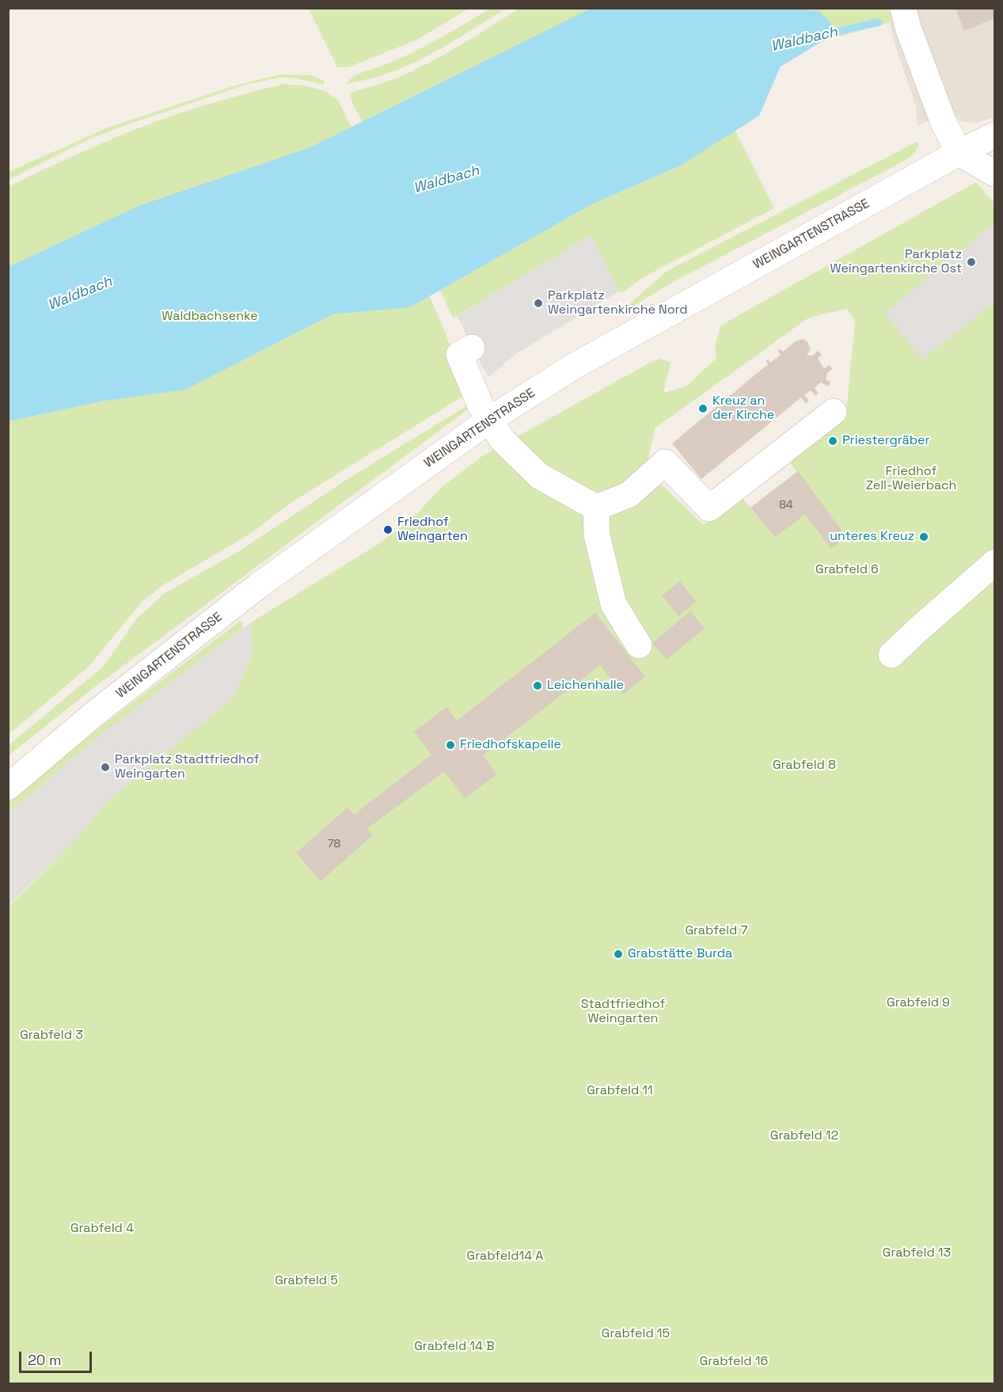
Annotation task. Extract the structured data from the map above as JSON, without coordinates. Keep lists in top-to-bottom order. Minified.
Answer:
{"streets":{"street":["WEINGARTENSTRASSE"]},"water":["Waldbach"],"parks":["Waldbachsenke","Friedhof Zell-Weierbach","Grabfeld 6","Grabfeld 8","Grabfeld 7","Grabfeld 9","Stadtfriedhof Weingarten","Grabfeld 3","Grabfeld 11","Grabfeld 12","Grabfeld 4","Grabfeld 13","Grabfeld14 A","Grabfeld 5","Grabfeld 15","Grabfeld 14 B","Grabfeld 16"],"places":["Parkplatz Weingartenkirche Ost","Parkplatz Weingartenkirche Nord","Kreuz an der Kirche","Priestergräber","Friedhof Weingarten","unteres Kreuz","Leichenhalle","Friedhofskapelle","Parkplatz Stadtfriedhof Weingarten","Grabstätte Burda"],"house_numbers":["84","78"],"scale_bar":"20 m"}
